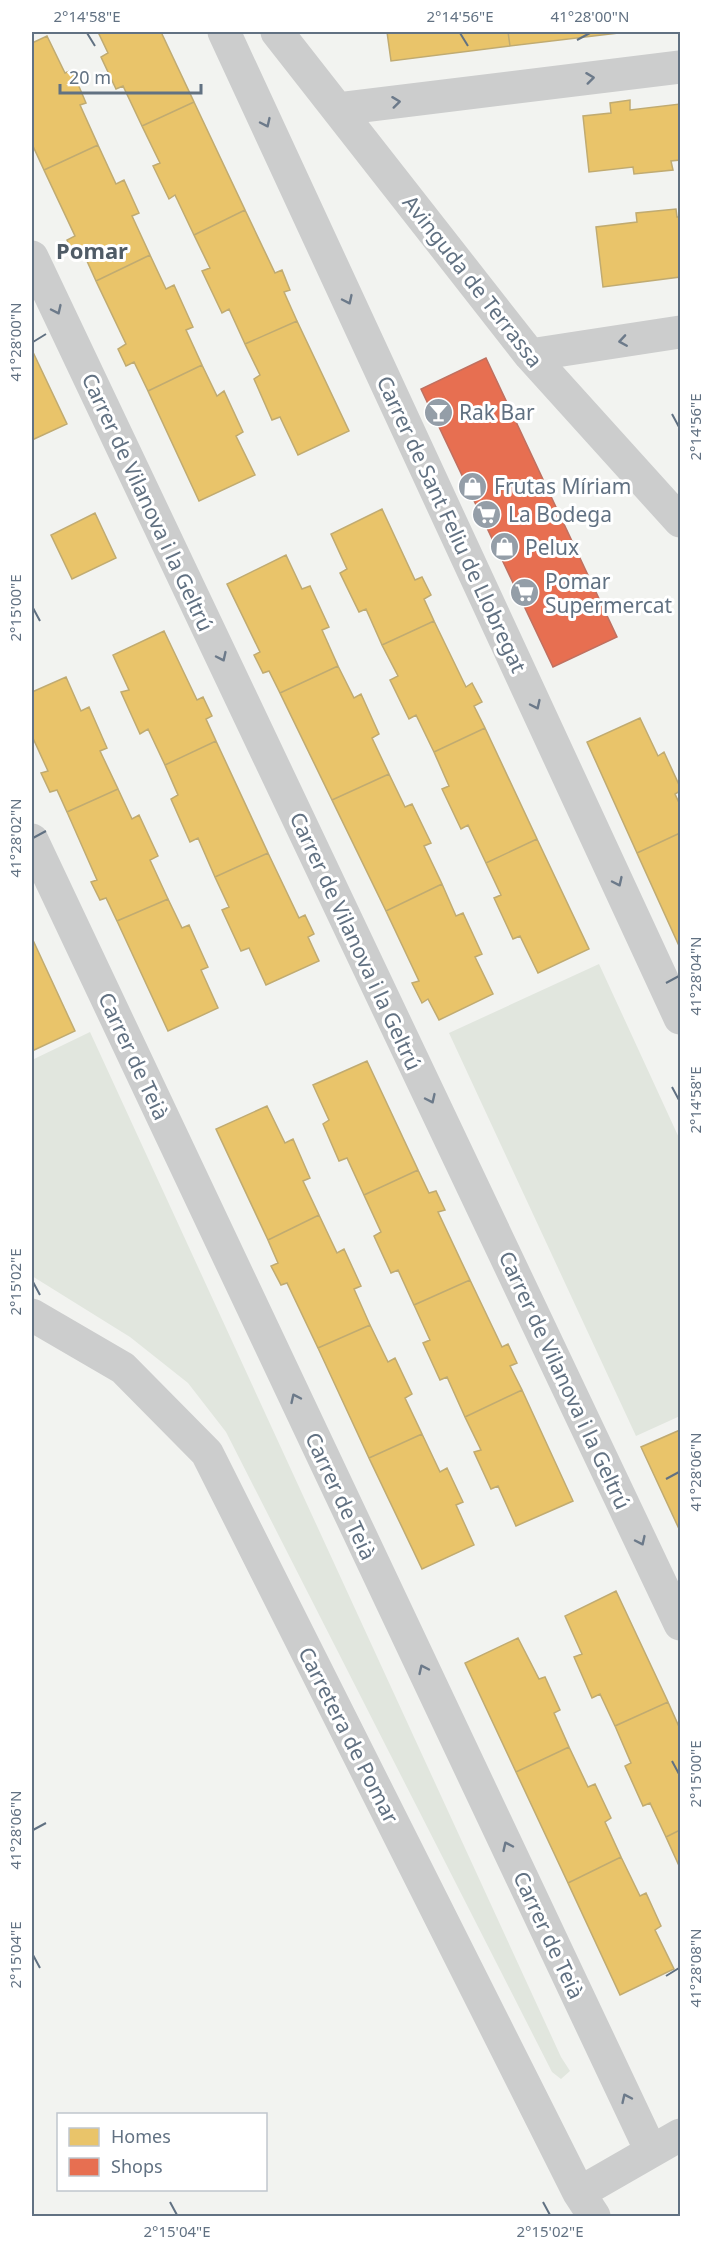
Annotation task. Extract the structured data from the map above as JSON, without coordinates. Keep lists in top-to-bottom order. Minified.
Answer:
{"streets":{"street":["Avinguda de Terrassa","Carrer de Vilanova i la Geltrú","Carrer de Sant Feliu de Llobregat","Carrer de Teià","Carretera de Pomar"]},"one_way":["Carrer de Vilanova i la Geltrú","Carrer de Sant Feliu de Llobregat","Carrer de Teià"],"districts":["Pomar"],"places":{"bar":["Rak Bar"],"shop":["Frutas Míriam","Pelux"],"supermarket":["La Bodega","Pomar Supermercat"]},"legend":["Homes","Shops"],"scale_bar":"20 m","coordinates":["2°14'58\"E","2°14'56\"E","41°28'00\"N","2°15'00\"E","41°28'02\"N","41°28'04\"N","2°15'02\"E","41°28'06\"N","2°15'04\"E","41°28'08\"N"]}
